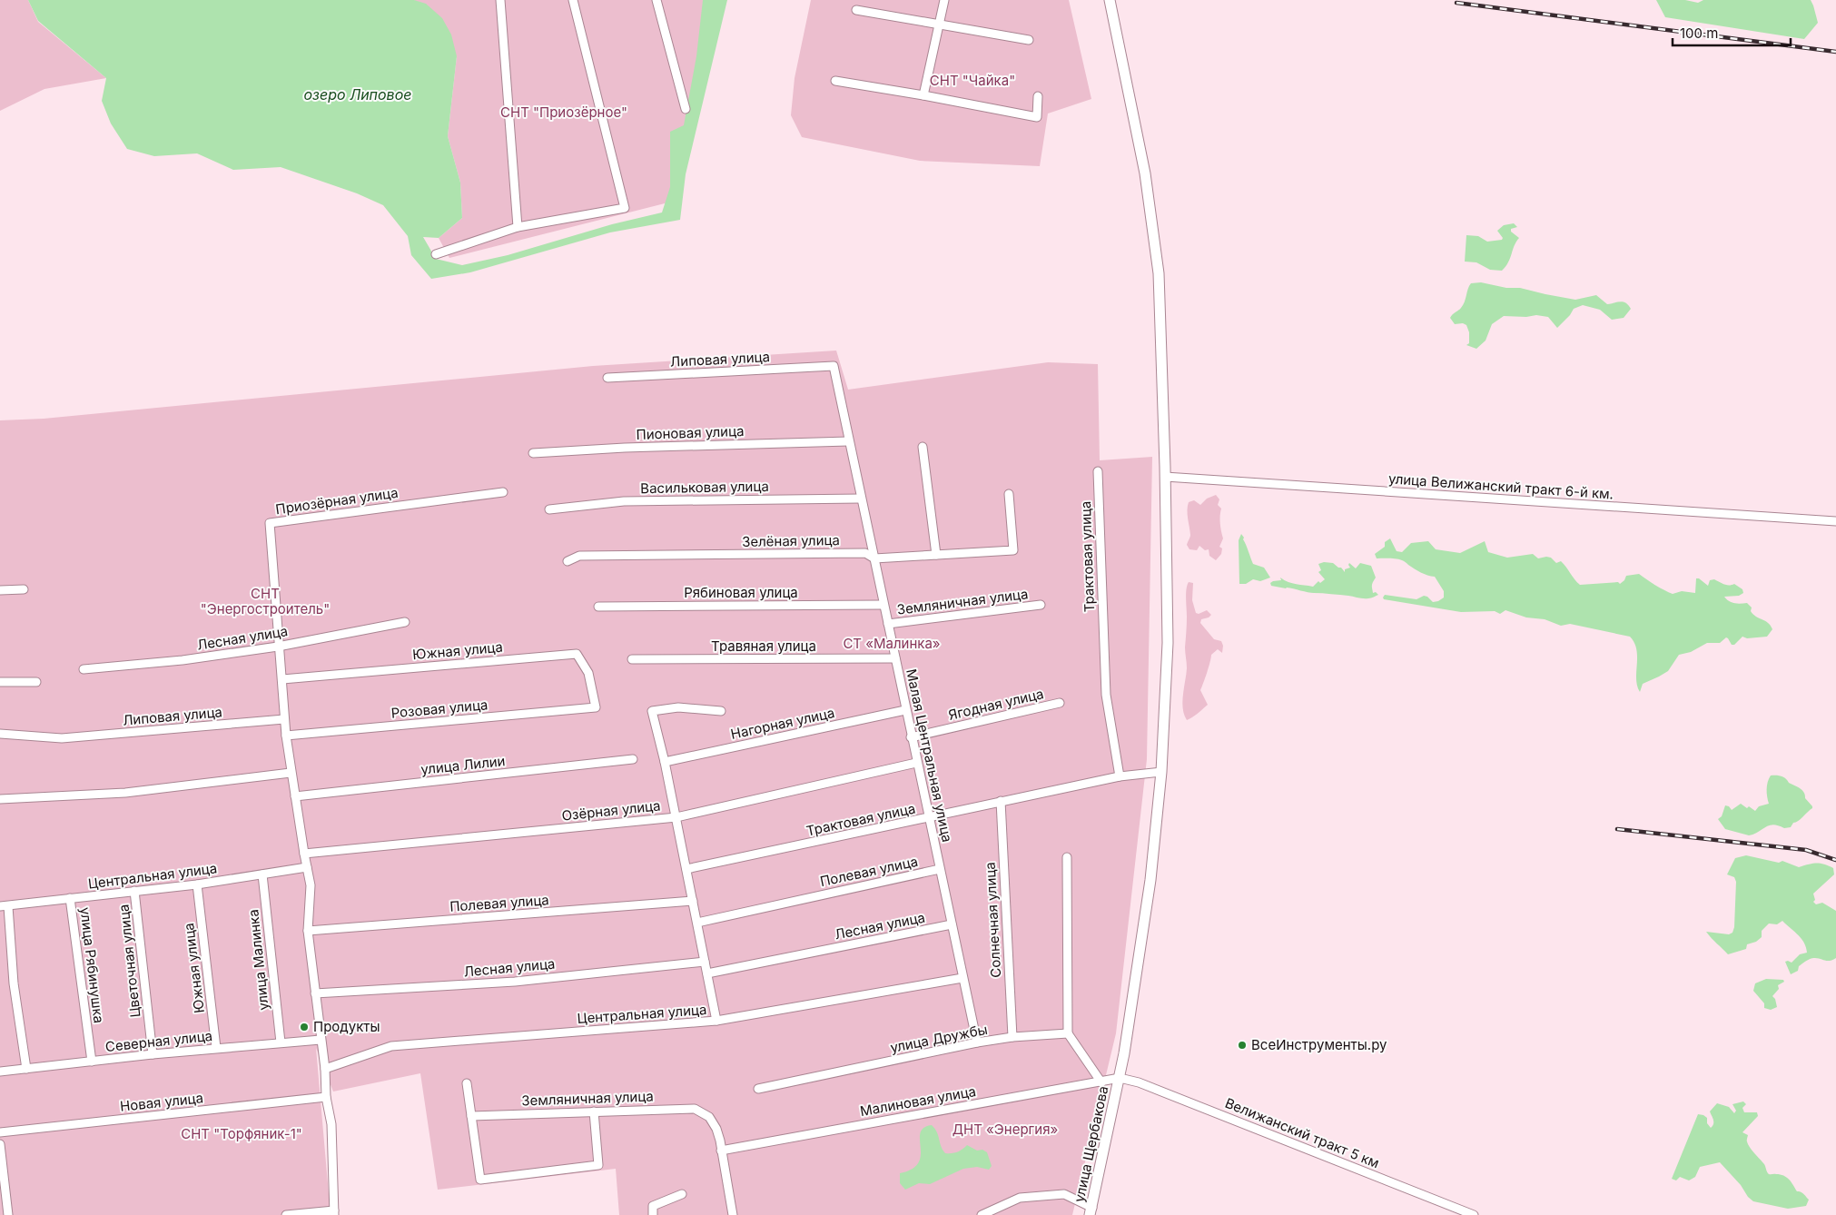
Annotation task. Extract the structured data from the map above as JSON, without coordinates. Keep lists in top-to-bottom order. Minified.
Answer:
{"streets":{"main road":["улица Щербакова"],"street":["Липовая улица","Пионовая улица","улица Велижанский тракт 6-й км.","Васильковая улица","Приозёрная улица","Зелёная улица","Трактовая улица","Рябиновая улица","Земляничная улица","Лесная улица","Травяная улица","Южная улица","Ягодная улица","Розовая улица","Нагорная улица","Малая Центральная улица","улица Лилии","Озёрная улица","Полевая улица","Центральная улица","Солнечная улица","улица Малинка","Цветочная улица","улица Рябинушка","улица Дружбы","Северная улица","Малиновая улица","Новая улица","Велижанский тракт 5 км"]},"crossings":[["Липовая улица","Малая Центральная улица"],["Пионовая улица","Малая Центральная улица"],["улица Велижанский тракт 6-й км.","улица Щербакова"],["Васильковая улица","Малая Центральная улица"],["Приозёрная улица","Лесная улица"],["Зелёная улица","Малая Центральная улица"],["Трактовая улица","Малая Центральная улица"],["Трактовая улица","Солнечная улица"],["Трактовая улица","улица Щербакова"],["Рябиновая улица","Малая Центральная улица"],["Земляничная улица","Малая Центральная улица"],["Земляничная улица","Малиновая улица"],["Лесная улица","Малая Центральная улица"],["Травяная улица","Малая Центральная улица"],["Южная улица","Розовая улица"],["Южная улица","Центральная улица"],["Южная улица","Северная улица"],["Ягодная улица","Малая Центральная улица"],["Нагорная улица","Малая Центральная улица"],["Малая Центральная улица","Озёрная улица"],["Малая Центральная улица","Полевая улица"],["Малая Центральная улица","Центральная улица"],["Малая Центральная улица","улица Дружбы"],["Центральная улица","улица Малинка"],["Центральная улица","Цветочная улица"],["Центральная улица","улица Рябинушка"],["Солнечная улица","улица Дружбы"],["улица Малинка","Северная улица"],["Цветочная улица","Северная улица"],["улица Рябинушка","Северная улица"],["Малиновая улица","Велижанский тракт 5 км"],["Малиновая улица","улица Щербакова"],["Велижанский тракт 5 км","улица Щербакова"]],"water":["озеро Липовое"],"parks":["СНТ \"Чайка\"","СНТ \"Приозёрное\"","СНТ \"Энергостроитель\"","CТ «Малинка»","ДНТ «Энергия»","СНТ \"Торфяник-1\""],"places":["Продукты","ВсеИнструменты.ру"],"scale_bar":"100 m"}
